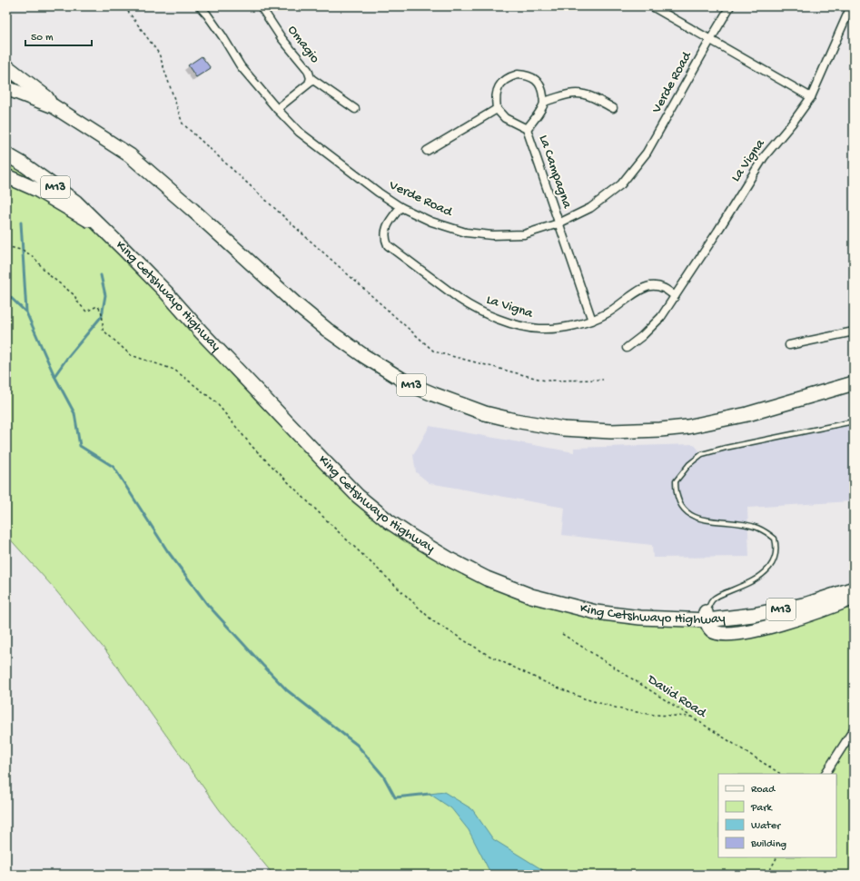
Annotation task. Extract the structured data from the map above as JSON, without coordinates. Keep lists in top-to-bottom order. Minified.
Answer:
{"streets":{"highway":["M13","King Cetshwayo Highway"],"street":["Omagio","Verde Road","La Vigna","La Campagna"],"path":["David Road"]},"crossings":[["Omagio","Verde Road"],["Verde Road","La Vigna"],["Verde Road","La Campagna"],["La Vigna","La Campagna"]],"legend":["Road","Park","Water","Building"],"scale_bar":"50 m"}
